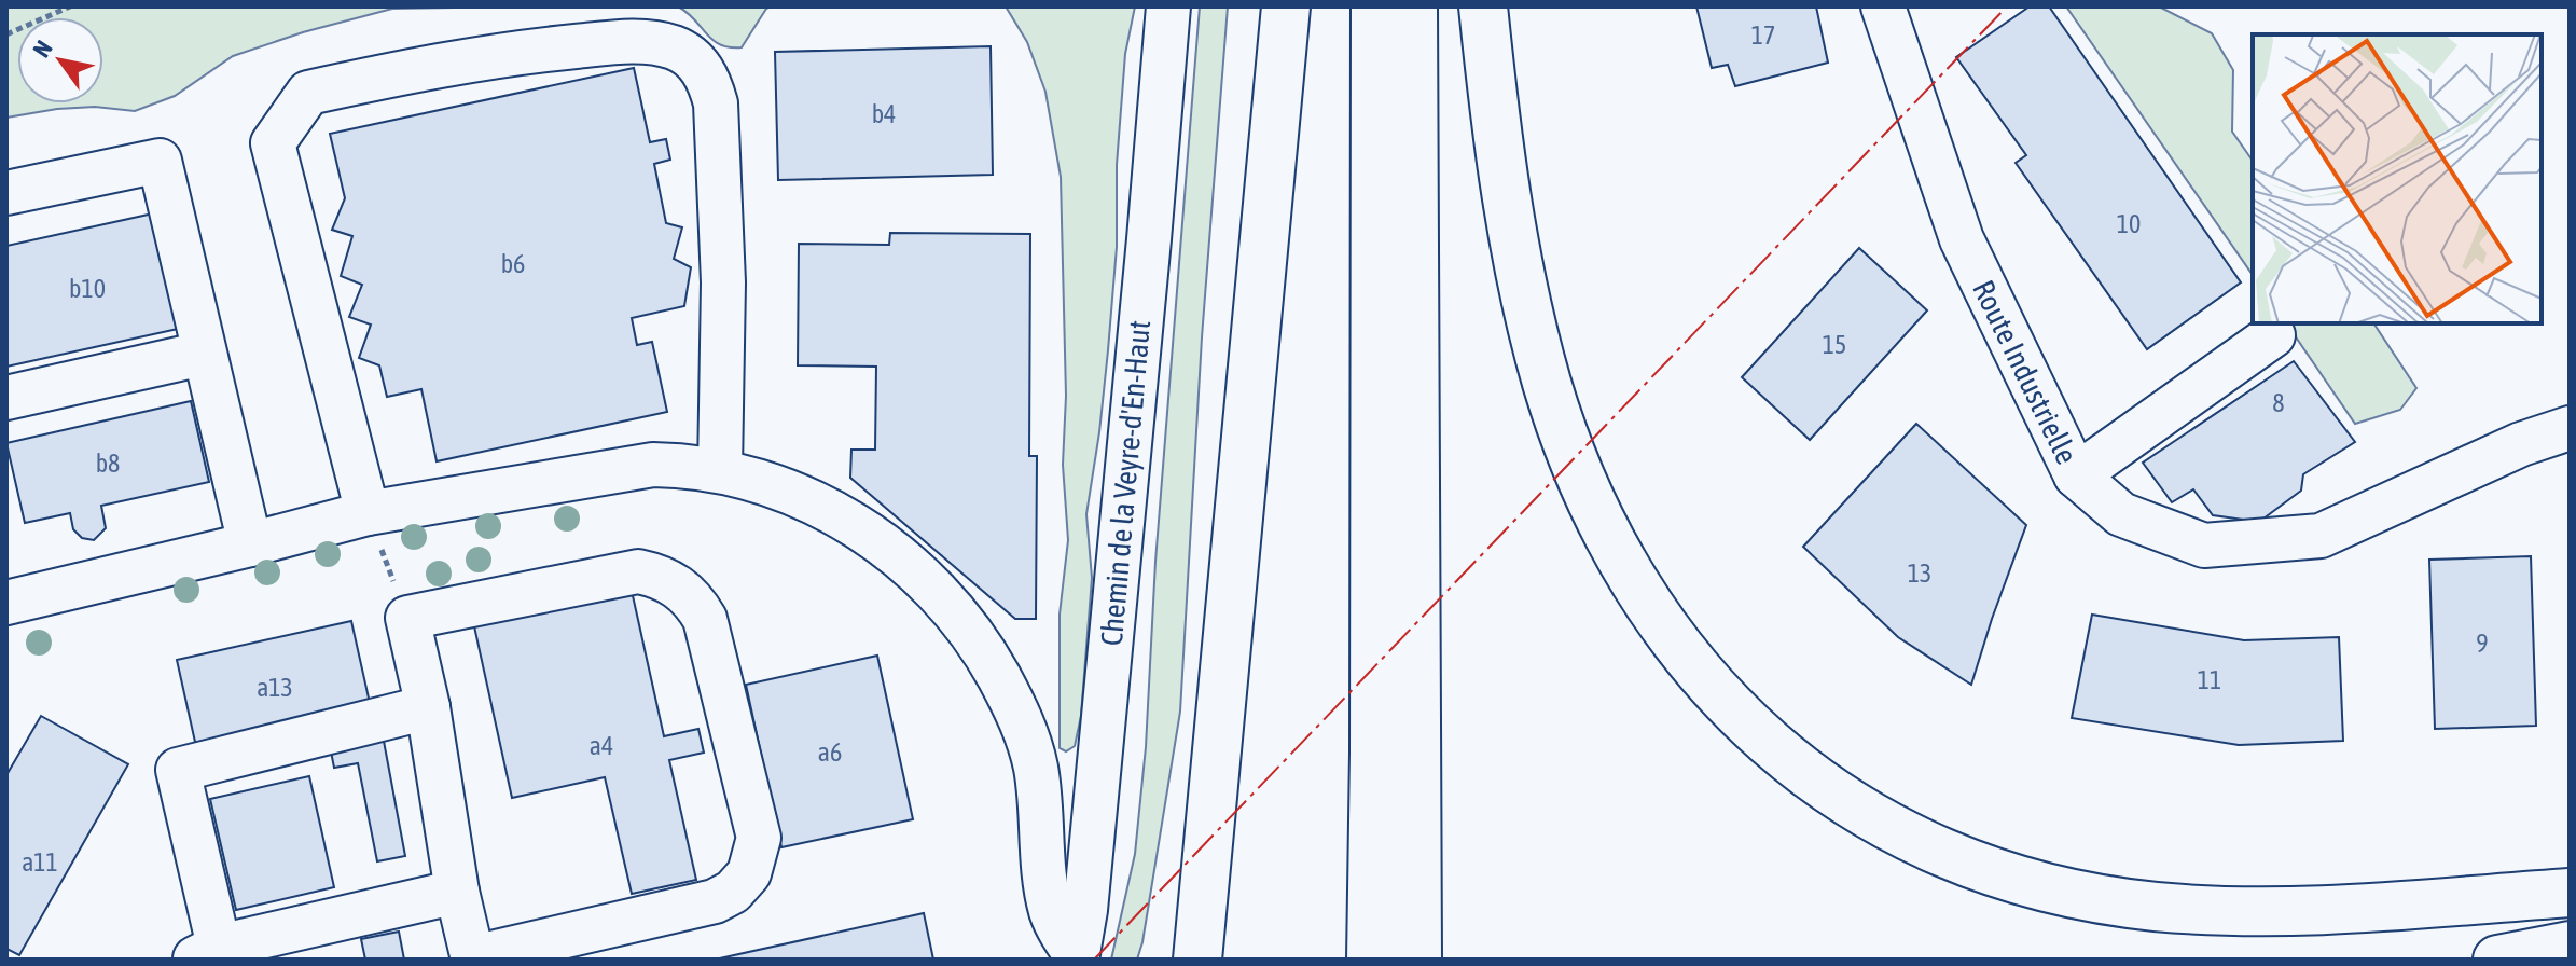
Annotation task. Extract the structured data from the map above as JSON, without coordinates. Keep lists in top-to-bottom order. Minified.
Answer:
{"streets":{"street":["Route Industrielle","Chemin de la Veyre-d'En-Haut"]},"house_numbers":["17","b4","10","b6","b10","15","8","b8","13","9","11","a13","a4","a6","a11"],"north":"top left"}
